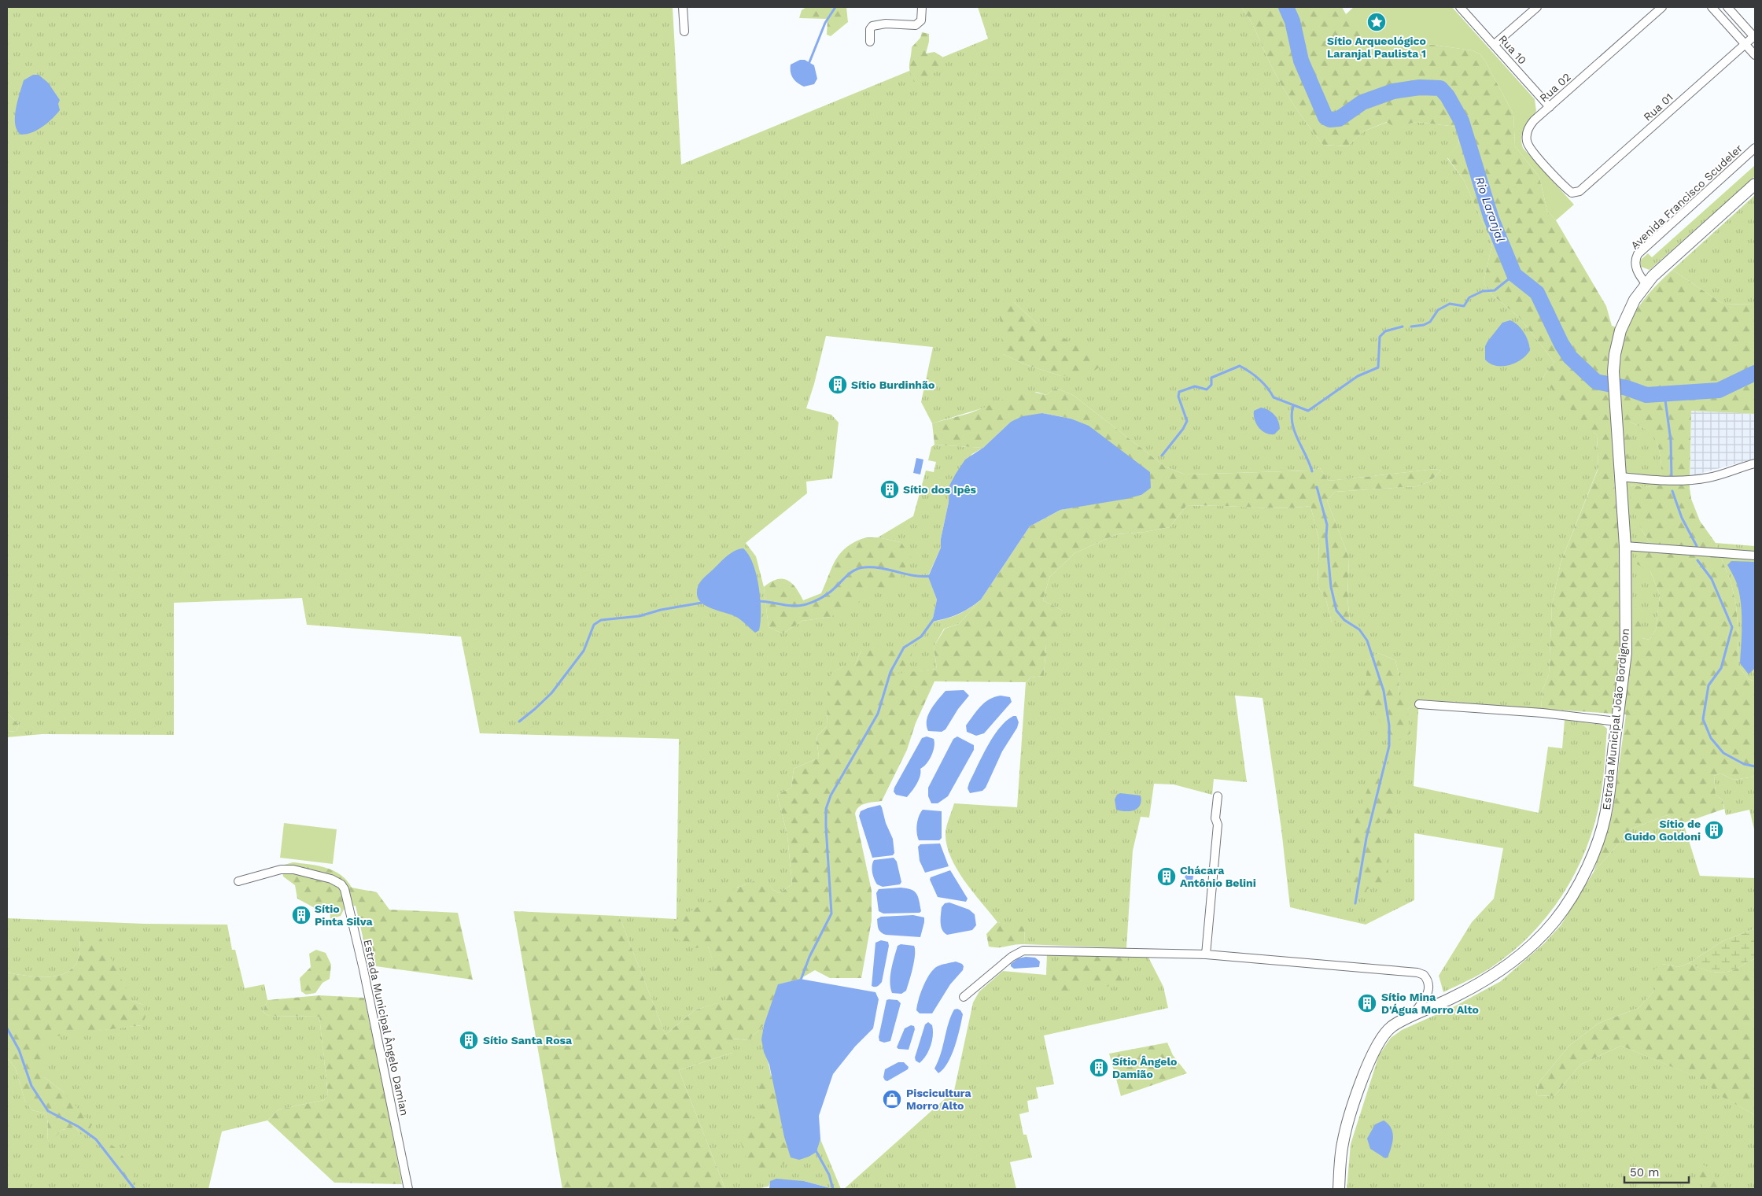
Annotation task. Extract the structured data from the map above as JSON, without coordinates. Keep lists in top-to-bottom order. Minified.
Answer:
{"streets":{"main road":["Estrada Municipal João Bordignon"],"street":["Rua 10","Rua 02","Rua 01","Avenida Francisco Scudeler","Estrada Municipal Ângelo Damian"]},"crossings":[["Rua 10","Rua 02"],["Rua 02","Rua 01"],["Avenida Francisco Scudeler","Estrada Municipal João Bordignon"]],"water":["Rio Laranjal"],"places":{"place":["Sítio Arqueológico Laranjal Paulista 1"],"building":["Sítio Burdinhão","Sítio dos Ipês","Sítio de Guido Goldoni","Chácara Antônio Belini","Sítio Pinta Silva","Sítio Mina D'Água Morro Alto","Sítio Santa Rosa","Sítio Ângelo Damião"],"shop":["Piscicultura Morro Alto"]},"scale_bar":"50 m"}
